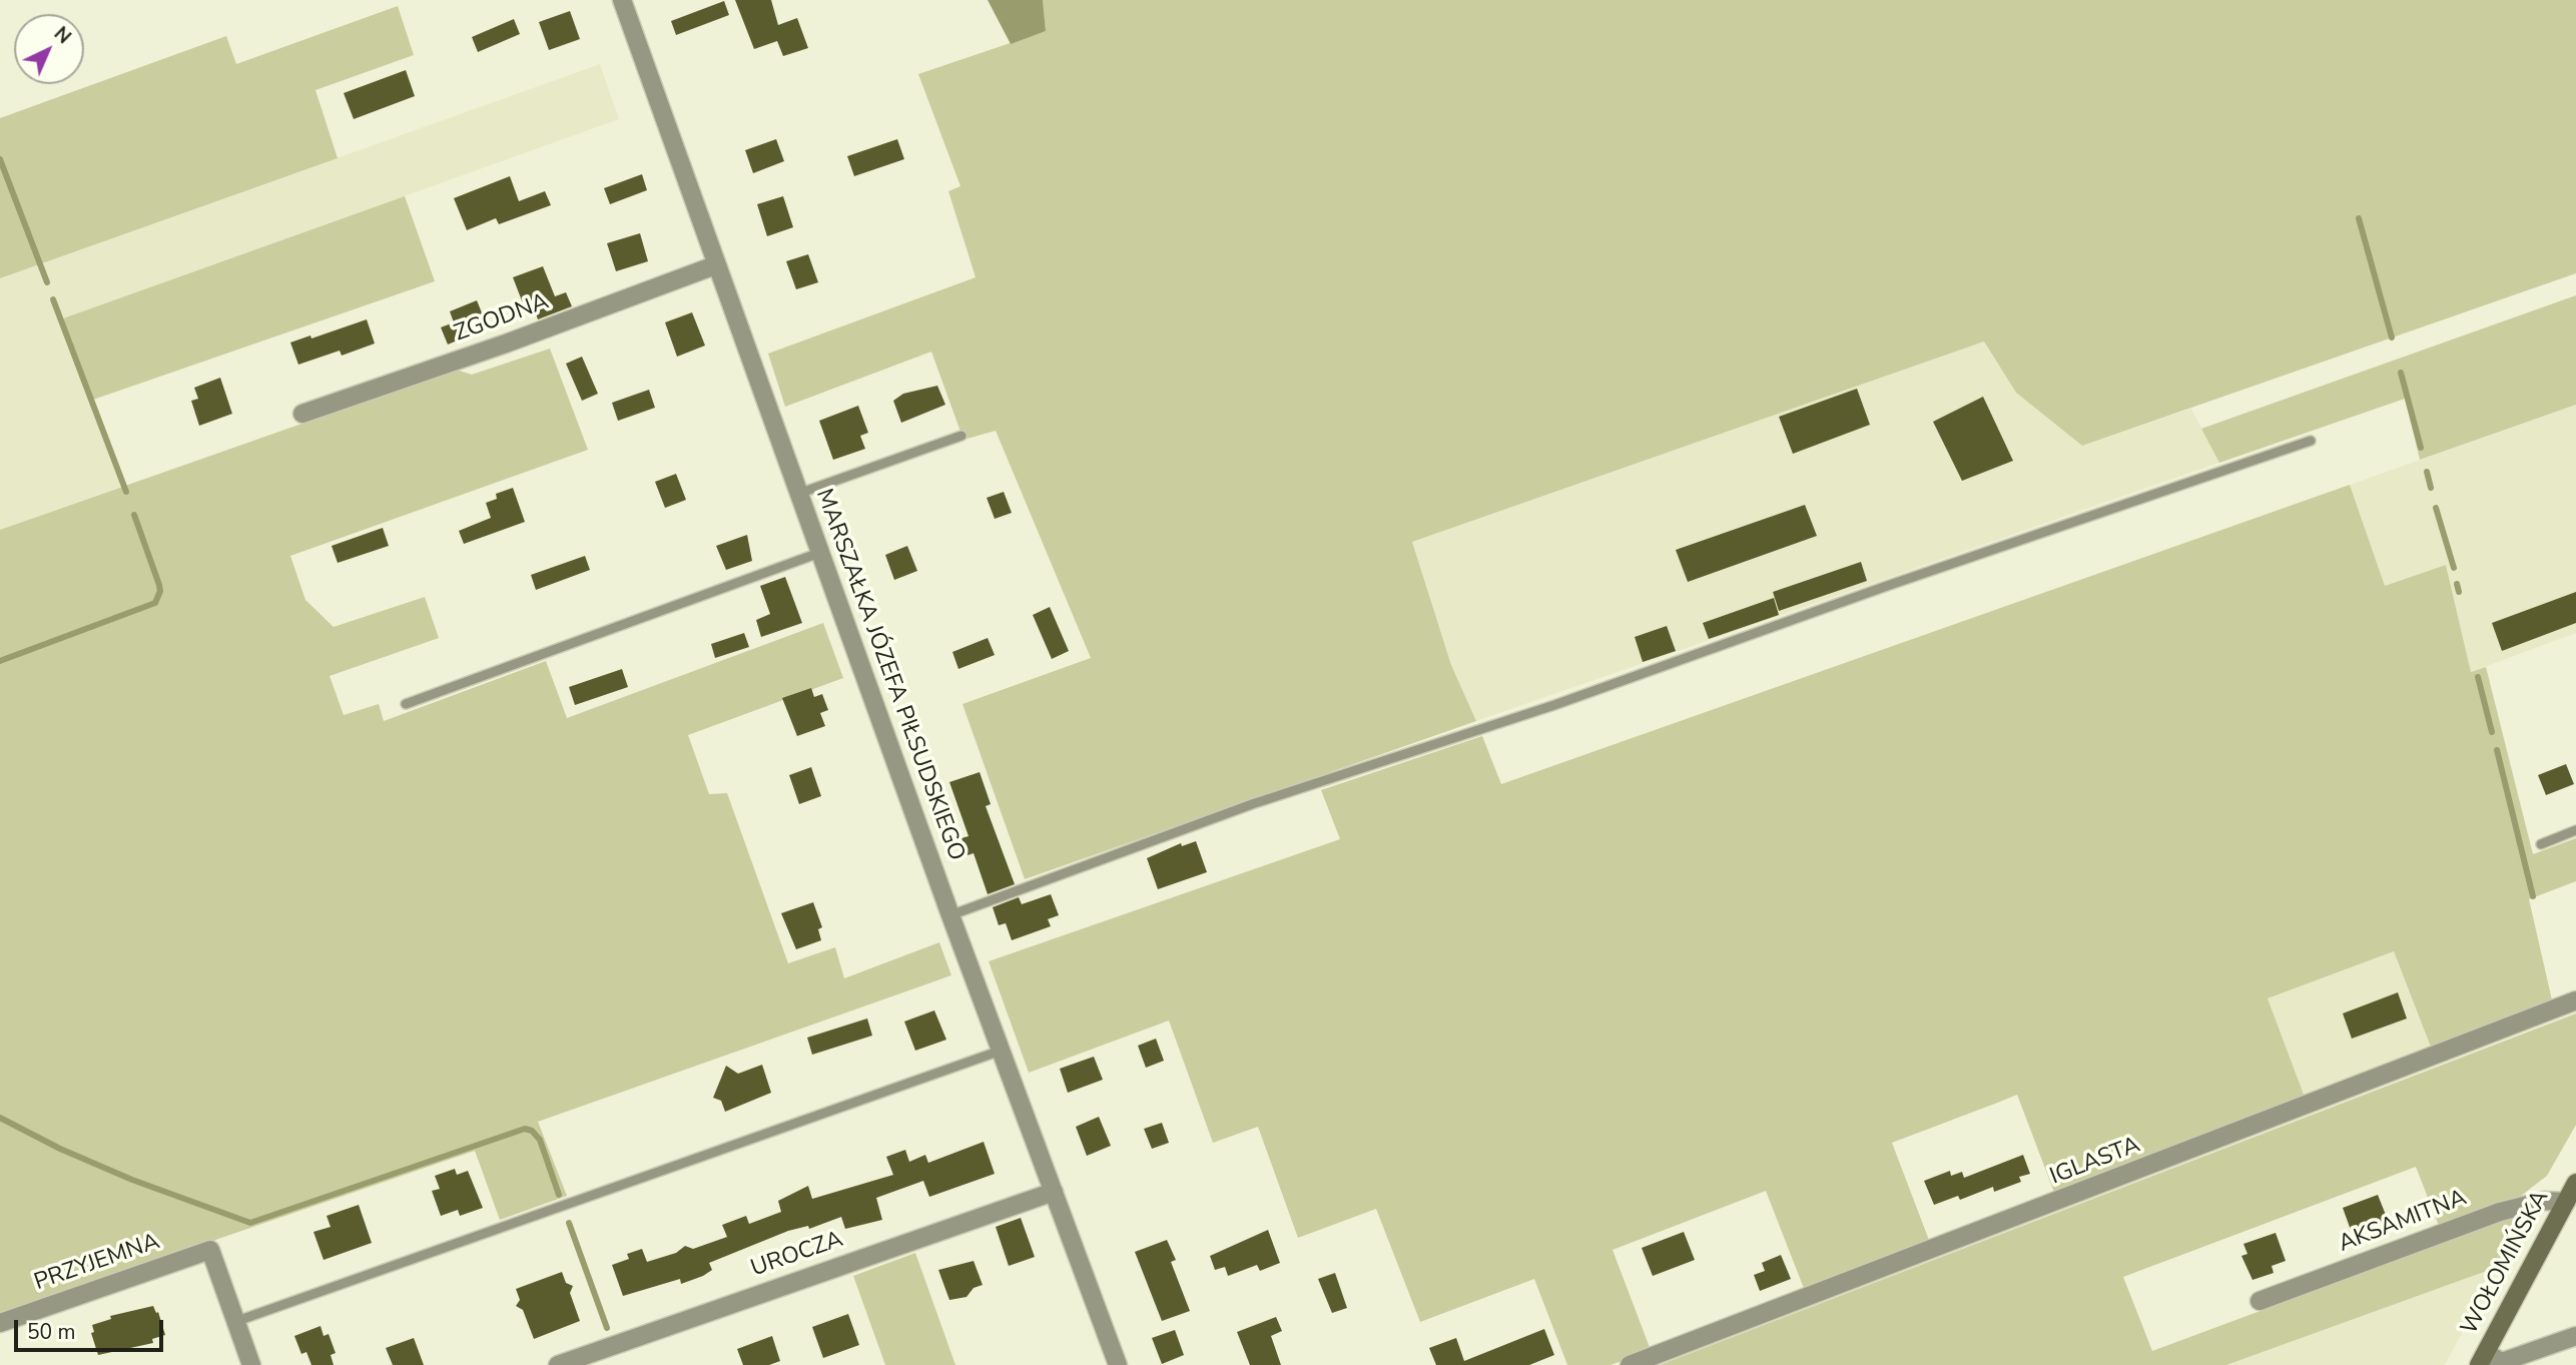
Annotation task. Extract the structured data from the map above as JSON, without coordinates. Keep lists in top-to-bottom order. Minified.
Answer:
{"streets":{"main road":["WOŁOMIŃSKA"],"street":["ZGODNA","MARSZAŁKA JÓZEFA PIŁSUDSKIEGO","IGLASTA","AKSAMITNA","UROCZA","PRZYJEMNA"]},"crossings":[["ZGODNA","MARSZAŁKA JÓZEFA PIŁSUDSKIEGO"],["MARSZAŁKA JÓZEFA PIŁSUDSKIEGO","UROCZA"],["AKSAMITNA","WOŁOMIŃSKA"]],"scale_bar":"50 m","north":"top right"}
